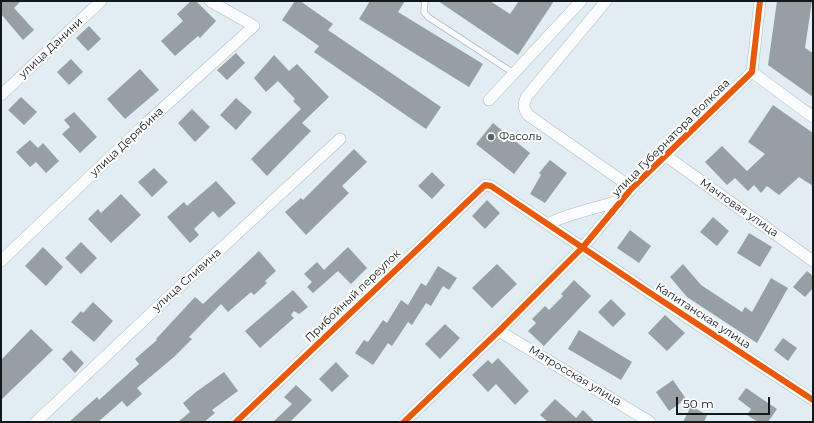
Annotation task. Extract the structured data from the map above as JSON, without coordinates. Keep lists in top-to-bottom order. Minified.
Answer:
{"streets":{"street":["улица Данини","улица Губернатора Волкова","улица Дерябина","Мачтовая улица","улица Сливина","Прибойный переулок","Капитанская улица","Матросская улица"]},"crossings":[["улица Губернатора Волкова","Мачтовая улица"],["улица Губернатора Волкова","Капитанская улица"],["улица Губернатора Волкова","Матросская улица"],["Прибойный переулок","Капитанская улица"]],"places":["Фасоль"],"scale_bar":"50 m"}
